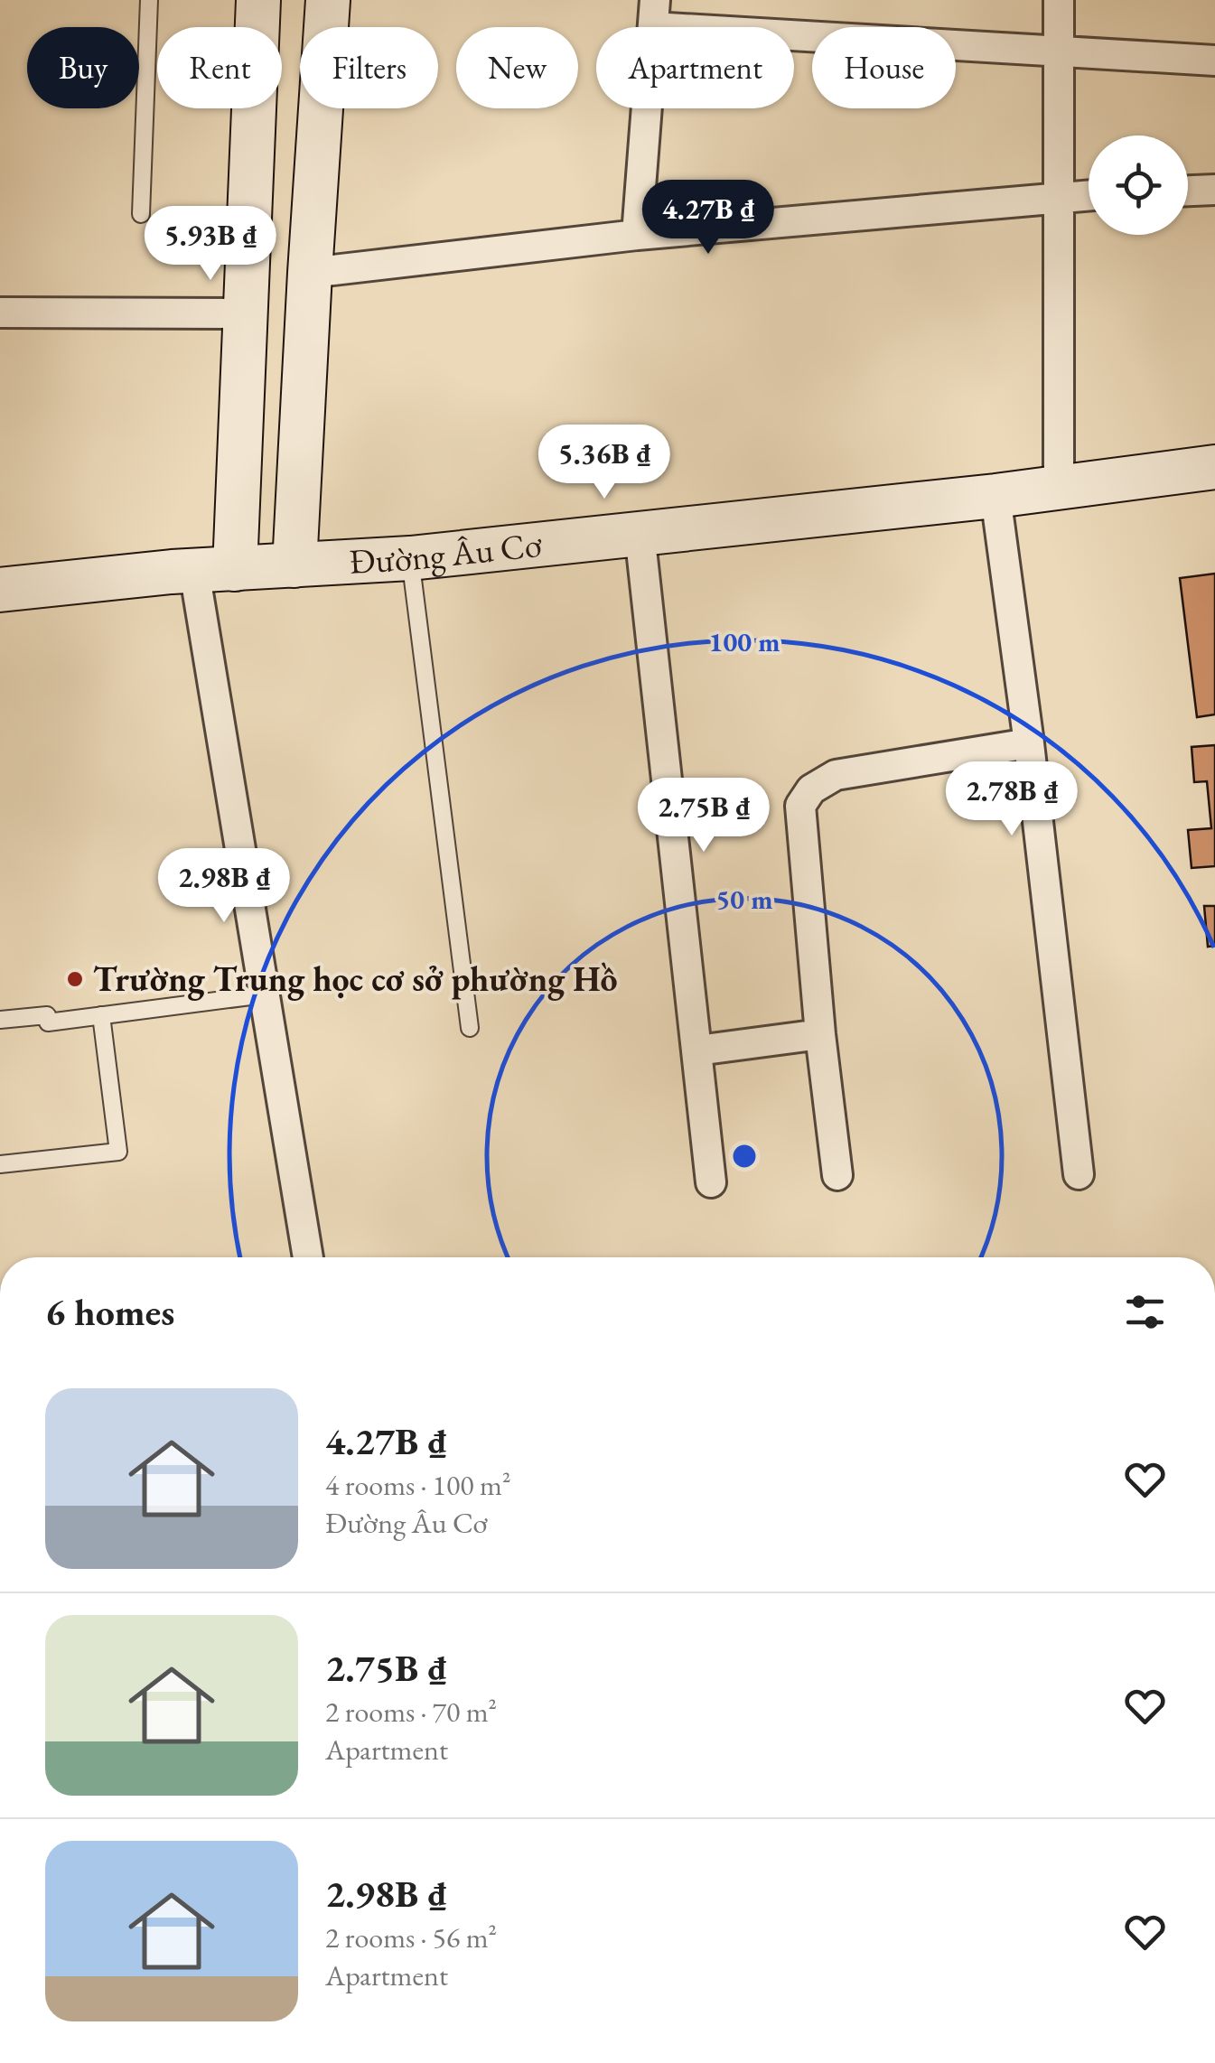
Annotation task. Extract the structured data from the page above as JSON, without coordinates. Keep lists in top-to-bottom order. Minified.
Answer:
{"streets":{"main road":["Đường Âu Cơ"]},"places":["Trường Trung học cơ sở phường Hồ"],"page":{"chip":["Buy","Rent","Filters","New","Apartment","House"],"price":["4.27B ₫","5.93B ₫","5.36B ₫","2.78B ₫","2.75B ₫","2.98B ₫"],"heading":"6 homes","list":[{"name":"4.27B ₫","note":"4 rooms · 100 m² · Đường Âu Cơ"},{"name":"2.75B ₫","note":"2 rooms · 70 m² · Apartment"},{"name":"2.98B ₫","note":"2 rooms · 56 m² · Apartment"}]},"rings":["100 m","50 m"]}
